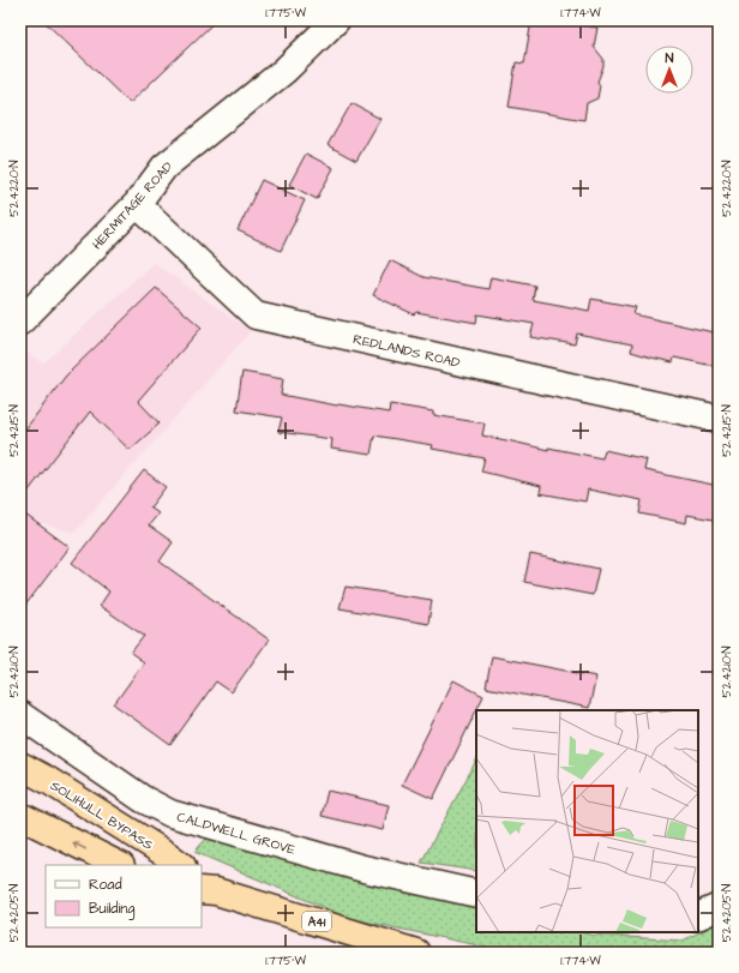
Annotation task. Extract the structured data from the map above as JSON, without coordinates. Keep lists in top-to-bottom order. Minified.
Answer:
{"streets":{"highway":["SOLIHULL BYPASS","A41"],"street":["HERMITAGE ROAD","REDLANDS ROAD","CALDWELL GROVE"]},"crossings":[["HERMITAGE ROAD","REDLANDS ROAD"]],"legend":["Road","Building"],"north":"top","coordinates":["1.775°W","1.774°W","52.4220°N","52.4215°N","52.4210°N","52.4205°N"]}
